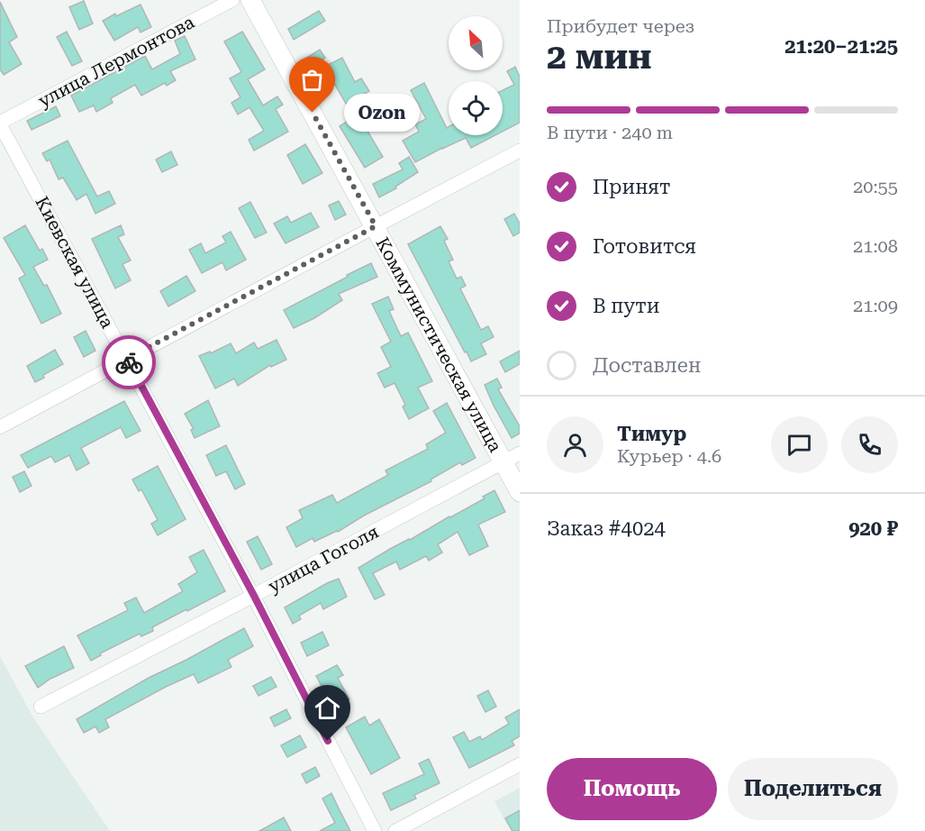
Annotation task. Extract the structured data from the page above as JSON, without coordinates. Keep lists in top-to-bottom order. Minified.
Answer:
{"streets":{"street":["улица Лермонтова","Киевская улица","Коммунистическая улица","улица Гоголя"]},"crossings":[["улица Лермонтова","Киевская улица"],["Киевская улица","улица Гоголя"],["Коммунистическая улица","улица Гоголя"]],"places":["Ozon"],"north":"top left","page":{"heading":["2 мин","Прибудет через","21:20–21:25"],"panel":["Тимур","Курьер · 4.6","Заказ #4024","920 ₽"],"bar":"В пути · 240 m","bubble":"Ozon","list":[["Принят","20:55"],["Готовится","21:08"],["В пути","21:09"],"Доставлен"],"buttons":["Помощь","Поделиться"]}}
